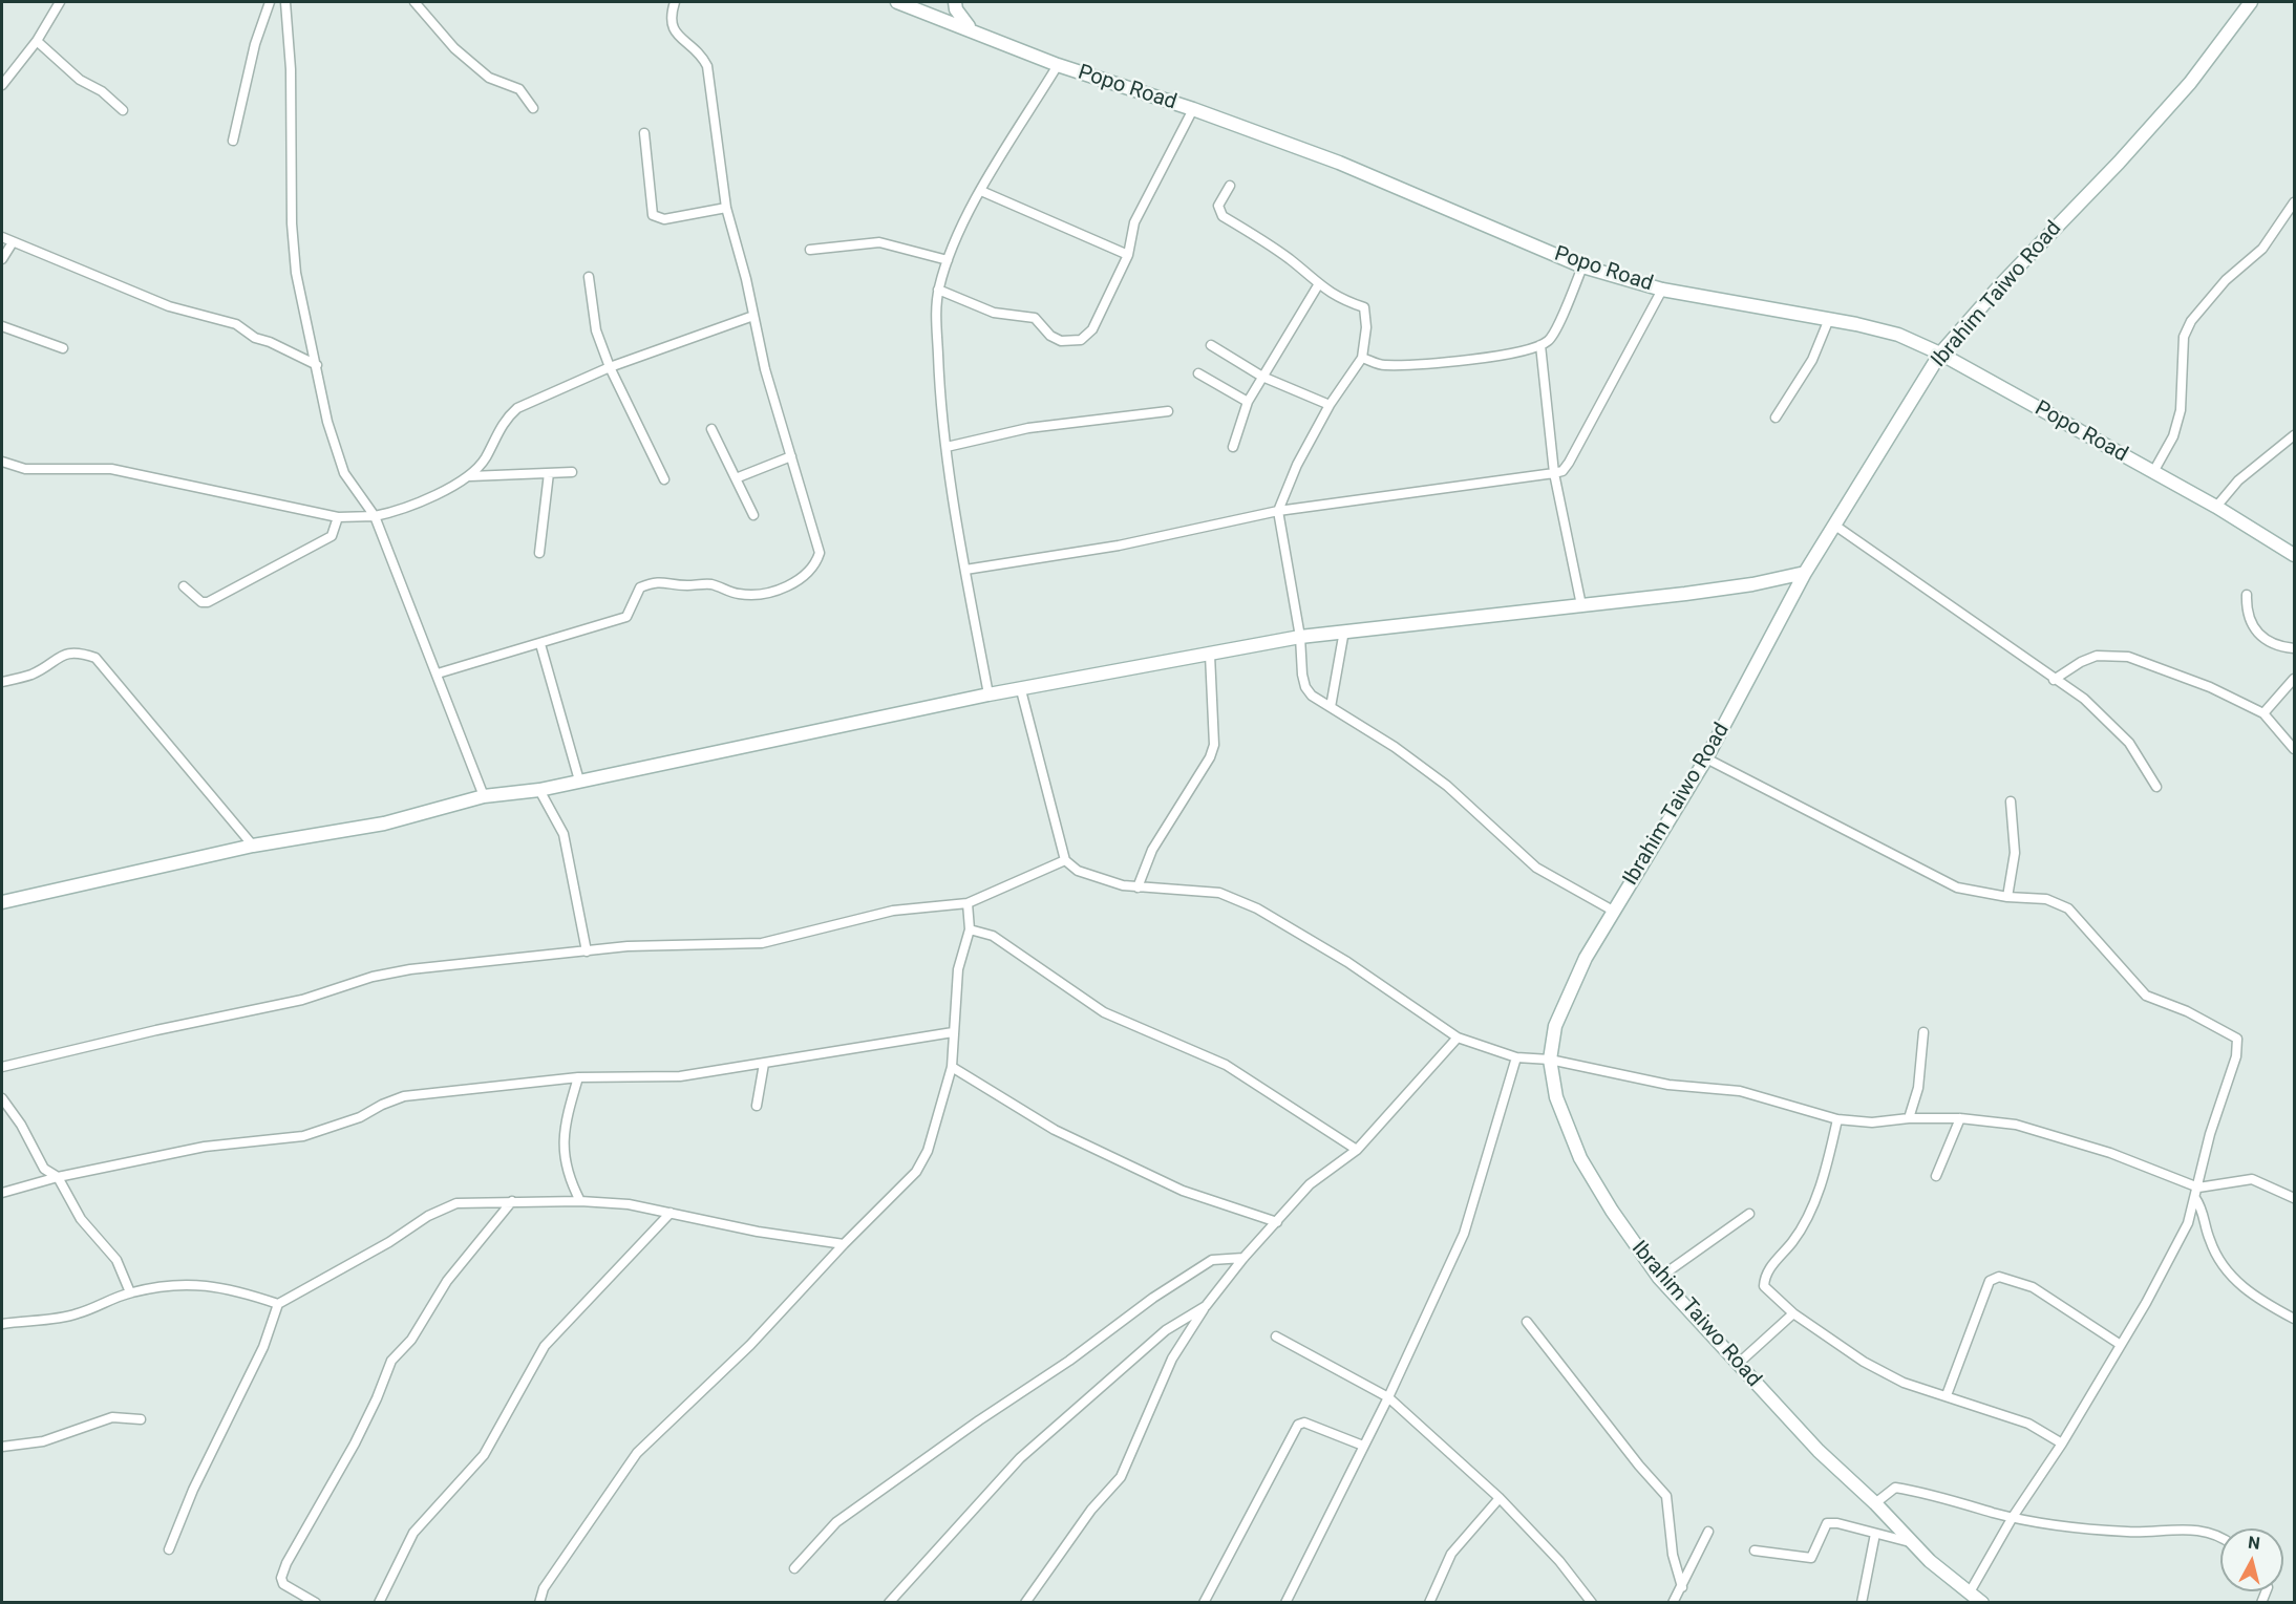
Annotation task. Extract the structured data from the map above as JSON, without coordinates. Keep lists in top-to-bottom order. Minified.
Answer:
{"streets":{"main road":["Popo Road","Ibrahim Taiwo Road"]},"crossings":[["Popo Road","Ibrahim Taiwo Road"]],"north":"top"}
